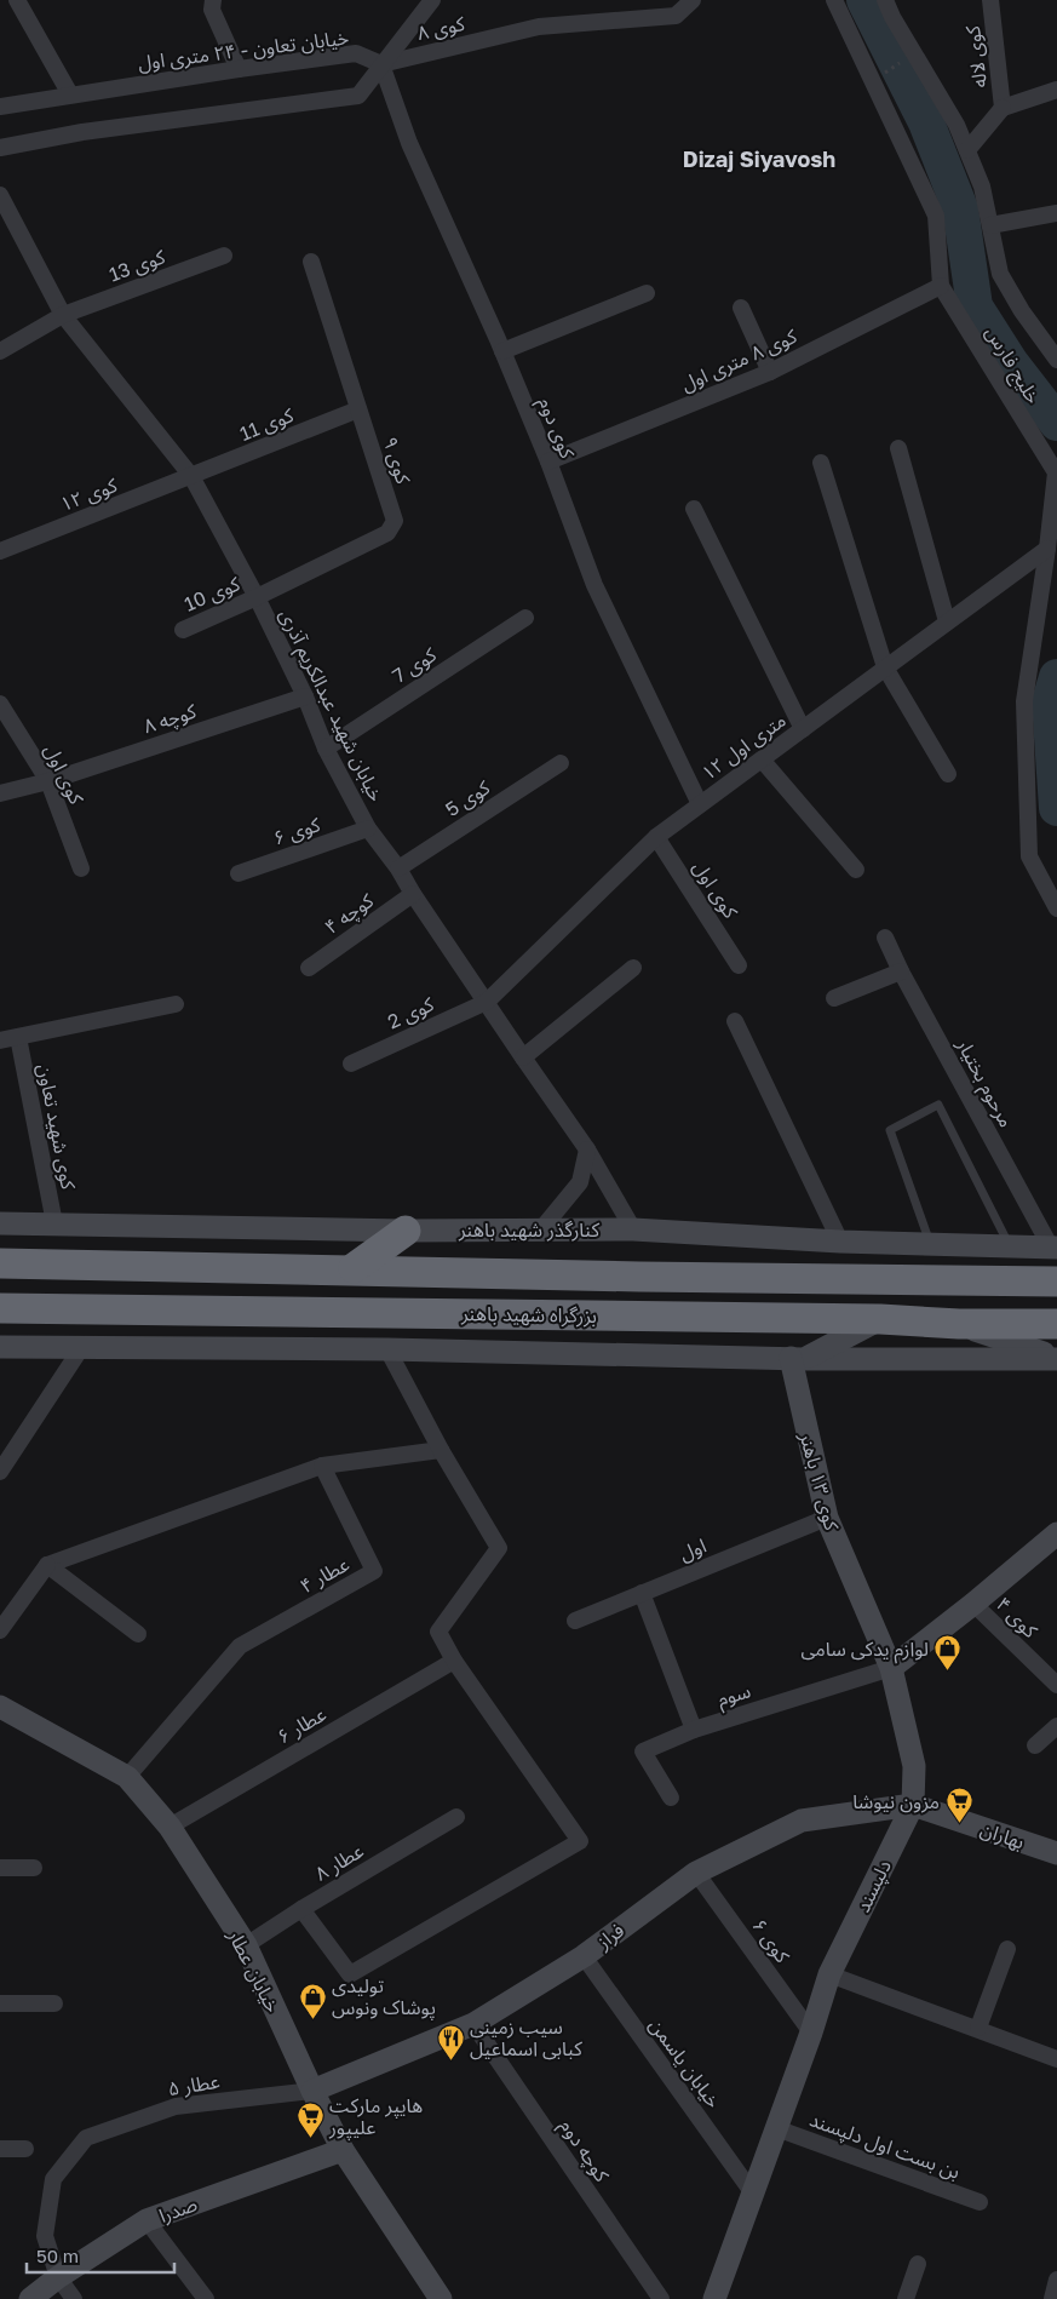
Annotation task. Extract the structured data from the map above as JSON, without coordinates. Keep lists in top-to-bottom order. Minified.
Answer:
{"streets":{"highway":["بزرگراه شهید باهنر"],"main road":["کنارگذر شهید باهنر","کوی ۱۳ باهنر","بهاران","دلپسند","فراز","خیابان عطار","صدرا"],"street":["کوی ۸","خیابان تعاون - ۲۴ متری اول","کوی لاله","کوی 13","کوی ۸ متری اول","خلیج فارس","کوی 11","کوی دوم","کوی ۹","کوی ۱۲","کوی 10","کوی 7","خیابان شهید عبدالکریم آذری","کوچه ۸","۱۲ متری اول","کوی اول","کوی 5","کوی ۶","کوچه ۴","کوی 2","مرحوم بختیار","کوی شهید تعاون","اول","عطار ۴","کوی ۴","سوم","عطار ۶","عطار ۸","خیابان یاسمن","عطار ۵","بن بست اول دلپسند","کوچه دوم"]},"crossings":[["کوی ۸","خیابان تعاون - ۲۴ متری اول"],["کوی ۸","کوی دوم"],["خیابان تعاون - ۲۴ متری اول","کوی دوم"],["کوی 13","خیابان شهید عبدالکریم آذری"],["کوی ۸ متری اول","خلیج فارس"],["کوی ۸ متری اول","کوی دوم"],["خلیج فارس","۱۲ متری اول"],["کوی 11","کوی ۹"],["کوی 11","کوی ۱۲"],["کوی 11","خیابان شهید عبدالکریم آذری"],["کوی دوم","۱۲ متری اول"],["کوی ۹","کوی 10"],["کوی ۹","خیابان شهید عبدالکریم آذری"],["کوی ۱۲","خیابان شهید عبدالکریم آذری"],["کوی 10","خیابان شهید عبدالکریم آذری"],["کوی 7","خیابان شهید عبدالکریم آذری"],["خیابان شهید عبدالکریم آذری","کوچه ۸"],["خیابان شهید عبدالکریم آذری","۱۲ متری اول"],["خیابان شهید عبدالکریم آذری","کوی 5"],["خیابان شهید عبدالکریم آذری","کوی ۶"],["خیابان شهید عبدالکریم آذری","کوچه ۴"],["خیابان شهید عبدالکریم آذری","کوی 2"],["خیابان شهید عبدالکریم آذری","کنارگذر شهید باهنر"],["کوچه ۸","کوی اول"],["۱۲ متری اول","کوی اول"],["۱۲ متری اول","کوی 2"],["کوی ۶","دلپسند"],["کوی ۶","فراز"],["مرحوم بختیار","کنارگذر شهید باهنر"],["کوی شهید تعاون","کنارگذر شهید باهنر"],["کوی ۱۳ باهنر","اول"],["کوی ۱۳ باهنر","سوم"],["کوی ۱۳ باهنر","دلپسند"],["عطار ۴","خیابان عطار"],["سوم","دلپسند"],["عطار ۶","خیابان عطار"],["بهاران","دلپسند"],["بهاران","فراز"],["عطار ۸","خیابان عطار"],["دلپسند","فراز"],["دلپسند","خیابان یاسمن"],["دلپسند","بن بست اول دلپسند"],["فراز","خیابان عطار"],["فراز","خیابان یاسمن"],["فراز","عطار ۵"],["فراز","کوچه دوم"],["خیابان عطار","عطار ۵"],["خیابان عطار","صدرا"],["عطار ۵","صدرا"]],"districts":["Dizaj Siyavosh"],"places":{"shop":["لوازم یدکی سامی","تولیدی پوشاک ونوس"],"supermarket":["مزون نیوشا","هایپر مارکت علیپور"],"restaurant":["سیب زمینی کبابی اسماعیل"]},"scale_bar":"50 m"}
